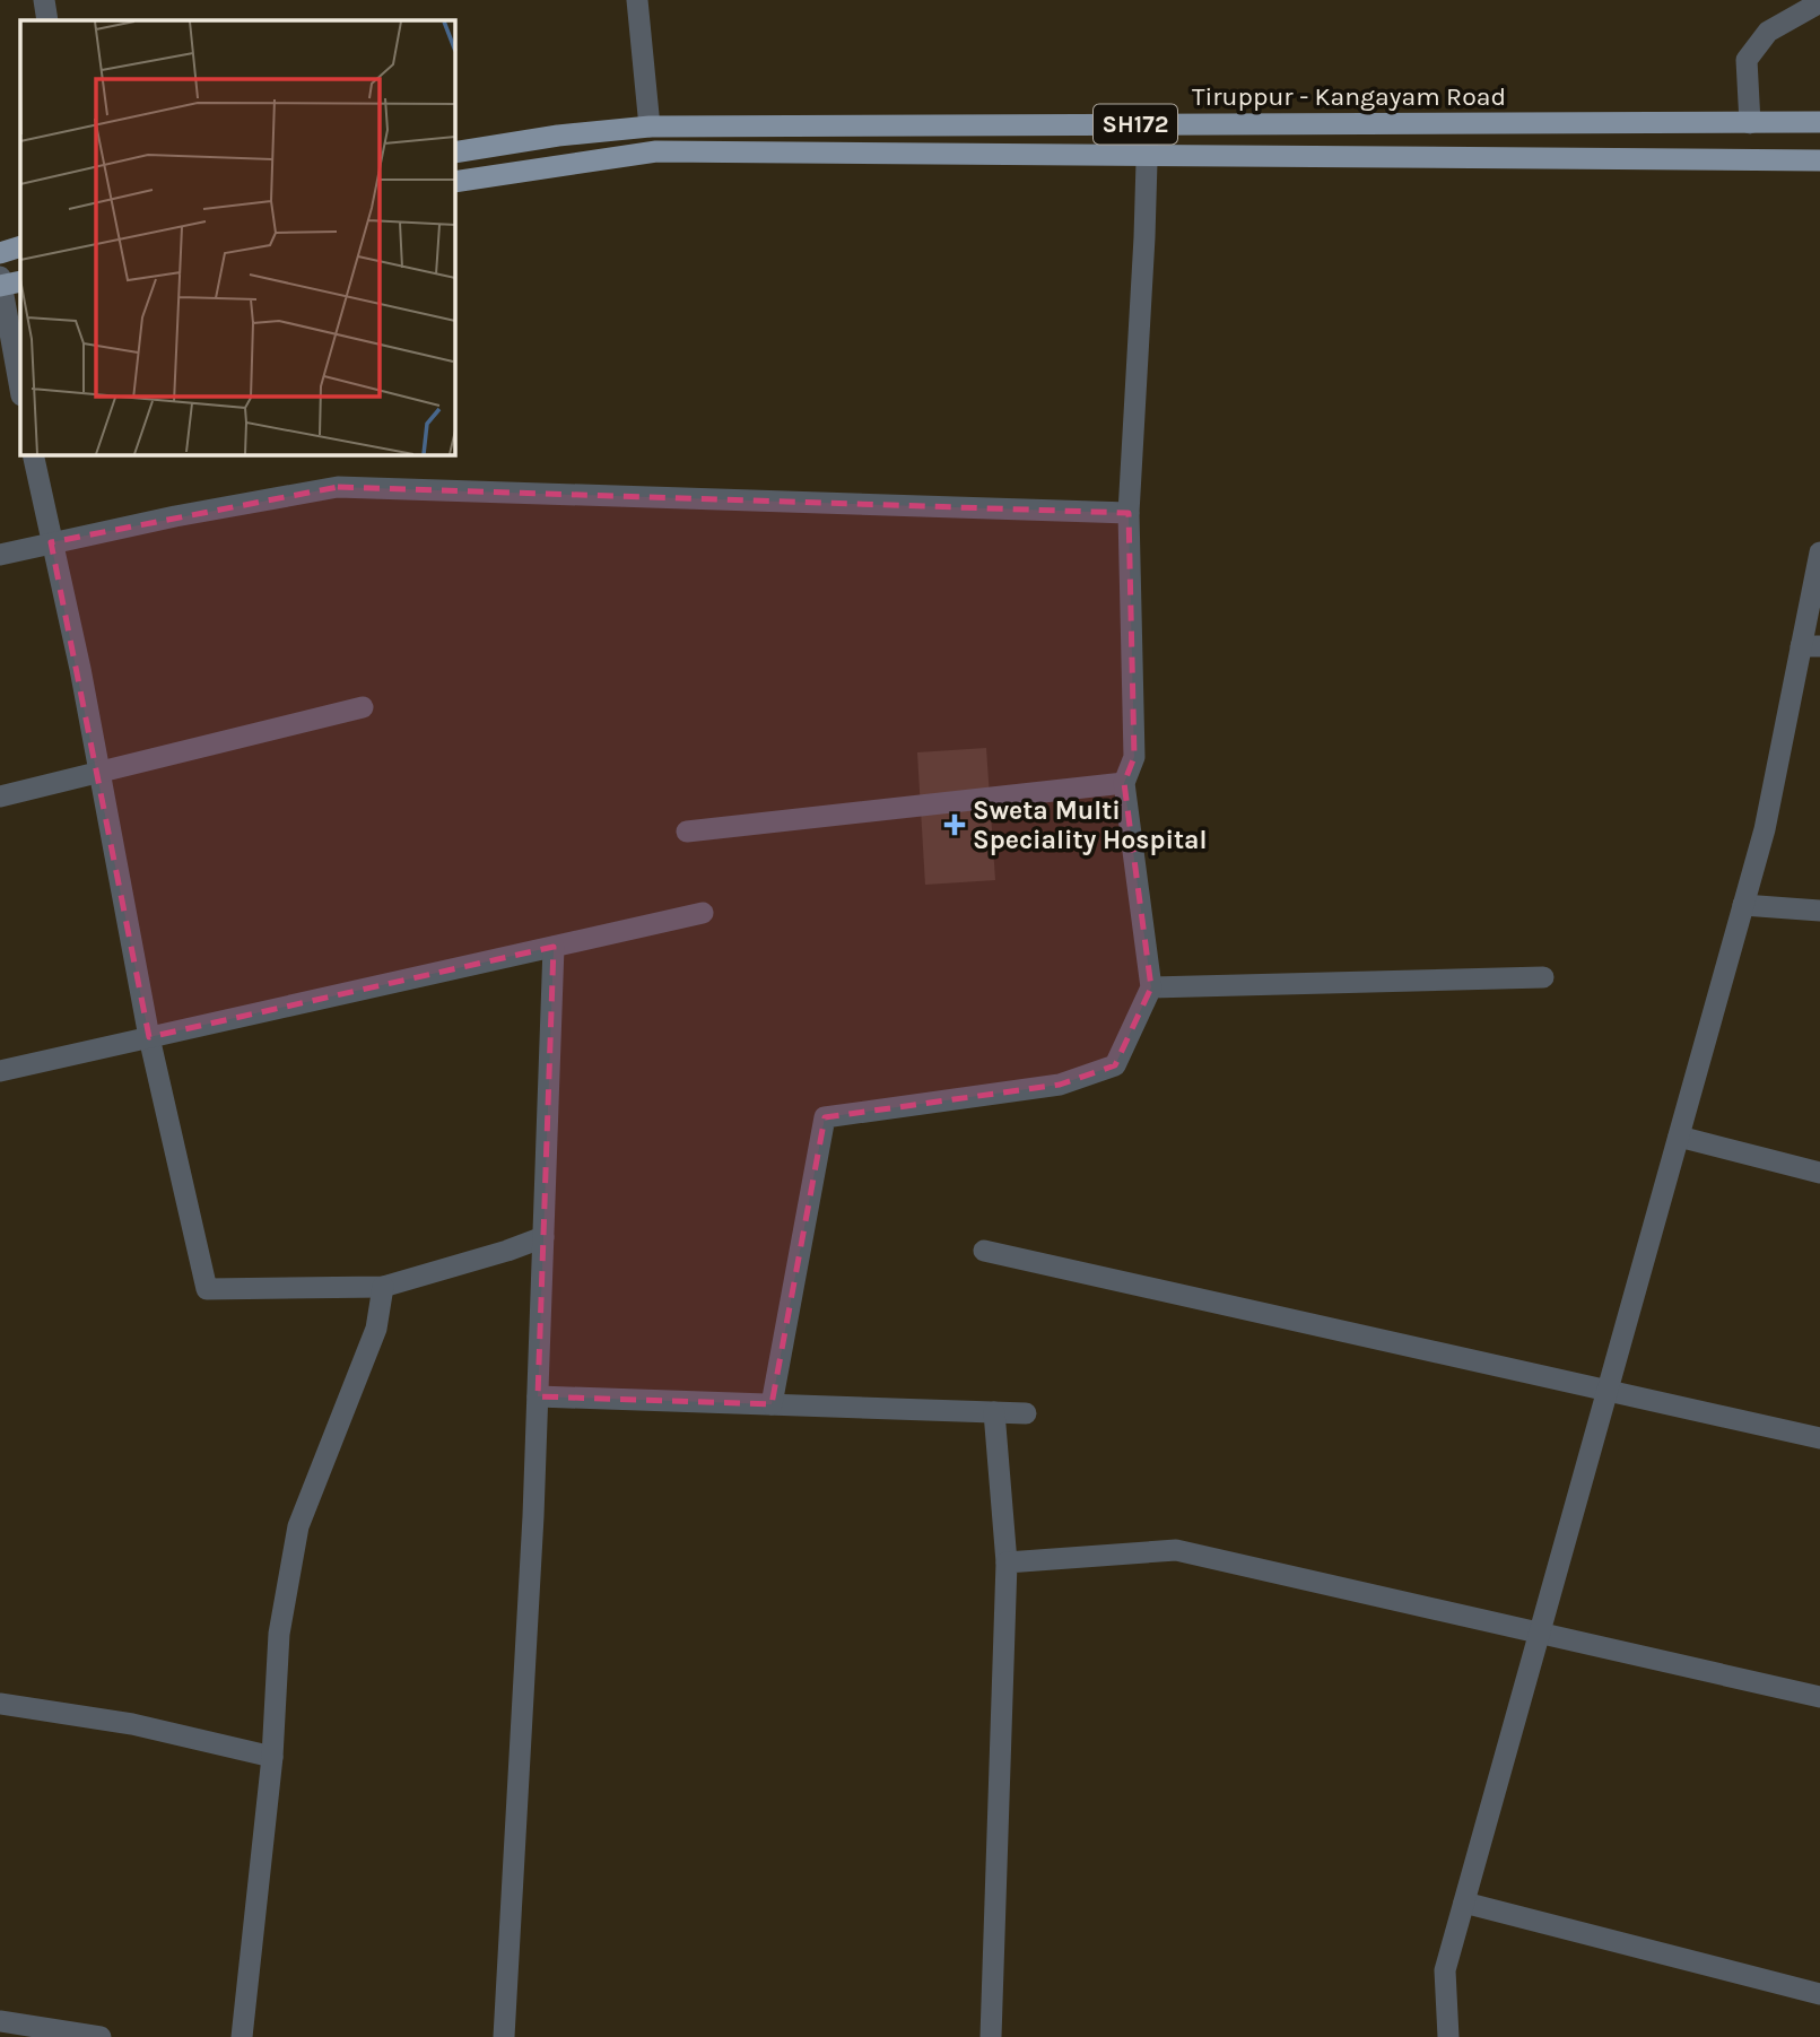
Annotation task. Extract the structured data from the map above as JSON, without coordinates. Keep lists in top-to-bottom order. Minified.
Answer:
{"streets":{"main road":["Tiruppur - Kangayam Road","SH172"]},"places":{"health":["Sweta Multi Speciality Hospital"]}}
